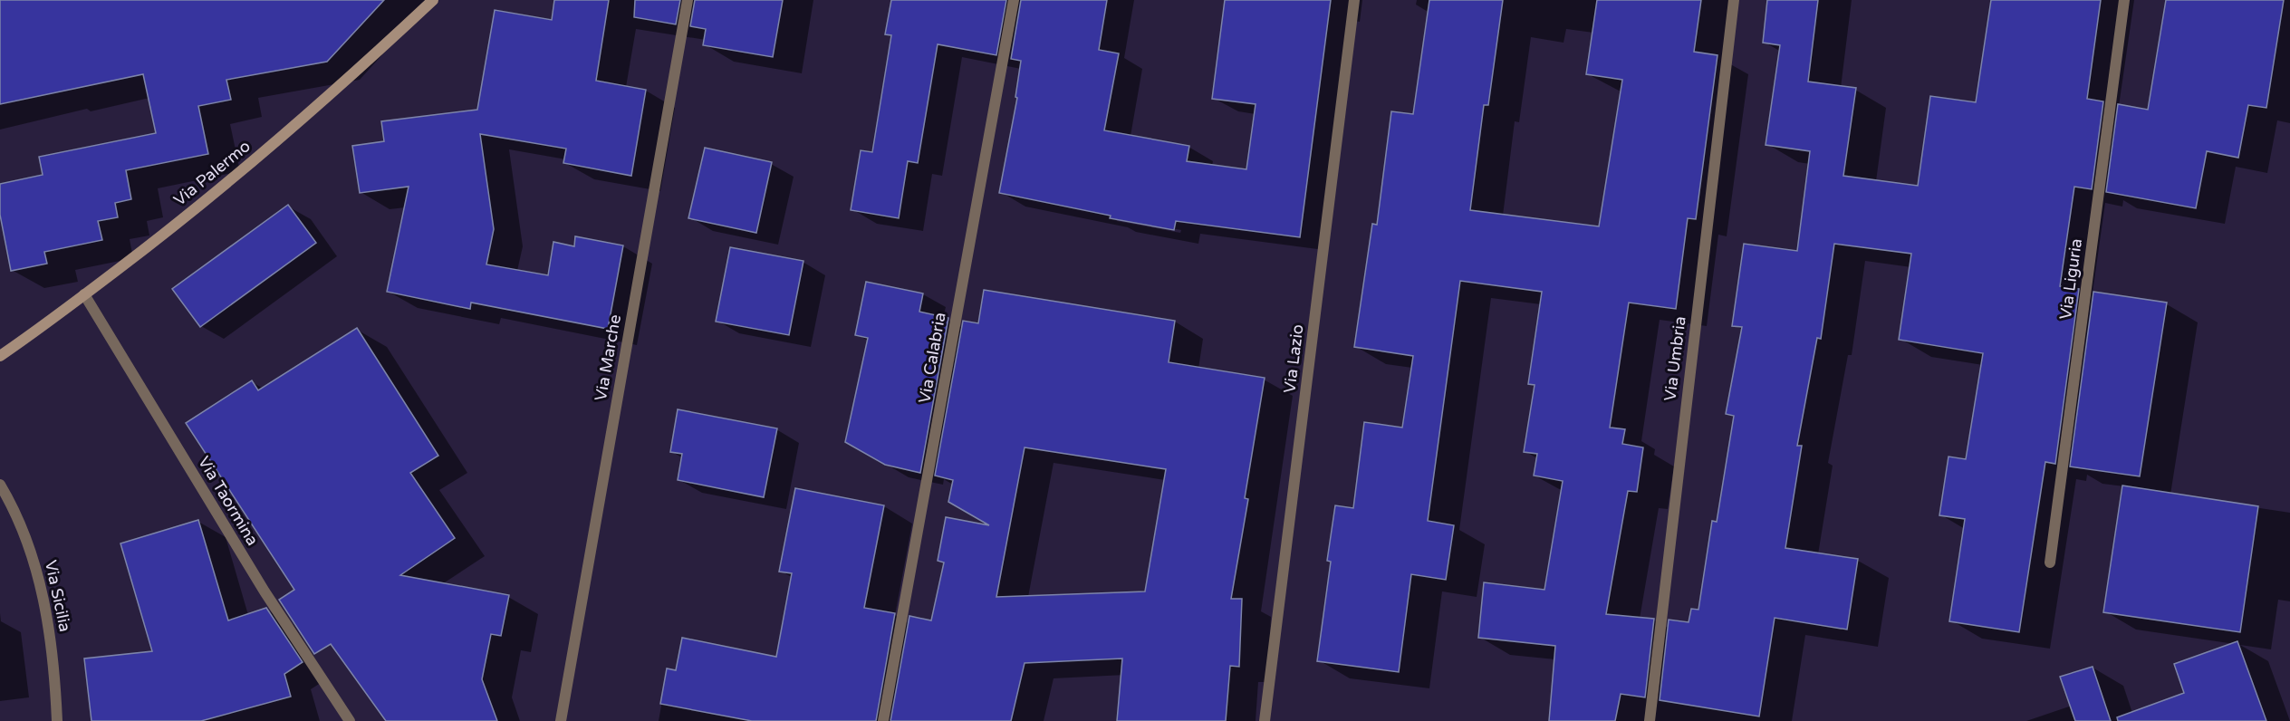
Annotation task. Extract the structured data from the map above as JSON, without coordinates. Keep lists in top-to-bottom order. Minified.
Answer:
{"streets":{"street":["Via Palermo","Via Liguria","Via Marche","Via Calabria","Via Lazio","Via Umbria","Via Taormina","Via Sicilia"]},"crossings":[["Via Palermo","Via Taormina"]]}
